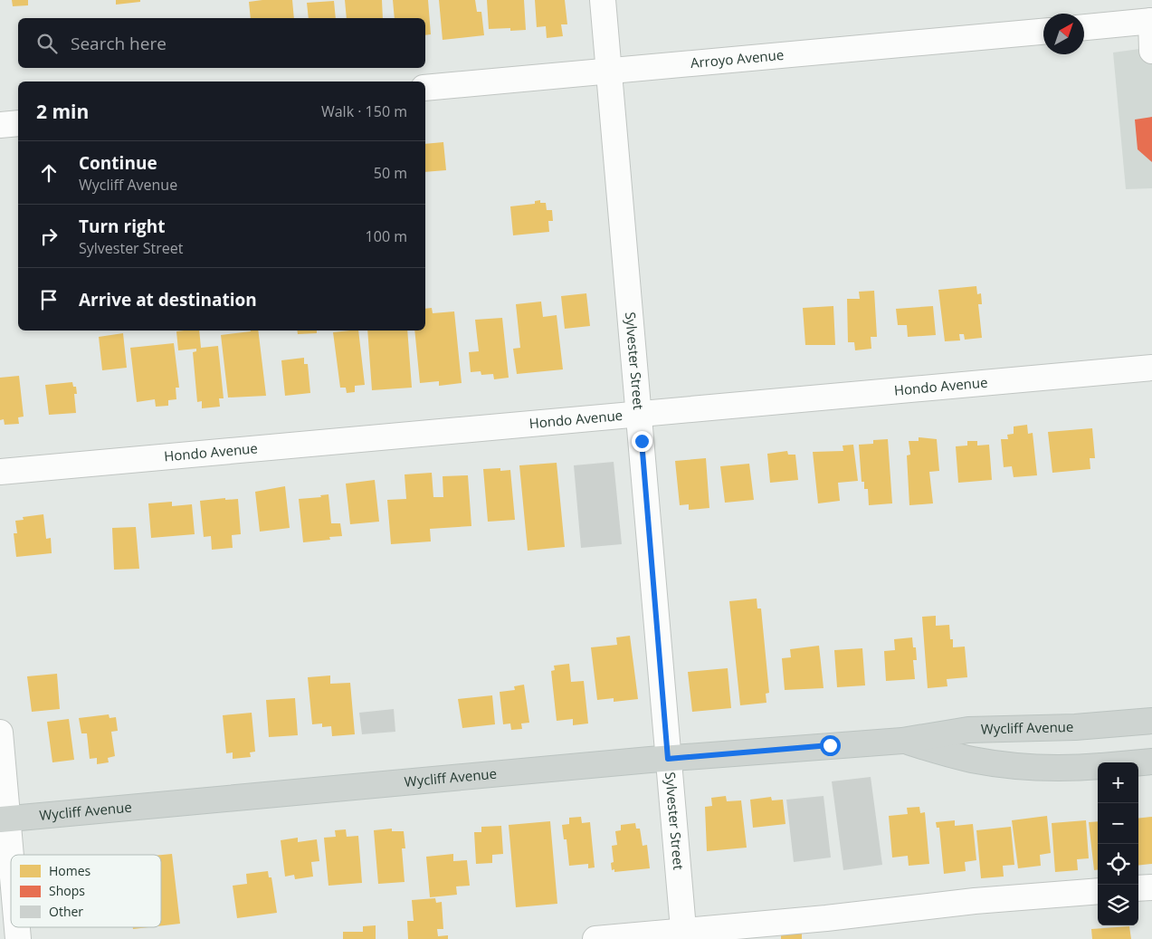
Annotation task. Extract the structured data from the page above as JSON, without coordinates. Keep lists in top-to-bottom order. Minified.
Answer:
{"streets":{"main road":["Wycliff Avenue"],"street":["Arroyo Avenue","Sylvester Street","Hondo Avenue"]},"crossings":[["Arroyo Avenue","Sylvester Street"],["Sylvester Street","Hondo Avenue"],["Sylvester Street","Wycliff Avenue"]],"legend":["Homes","Shops","Other"],"north":"top right","page":{"search":"Search here","heading":["2 min","Walk · 150 m"],"list":[["Continue","Wycliff Avenue","50 m"],["Turn right","Sylvester Street","100 m"],"Arrive at destination"],"map_buttons":["+","−"]}}
